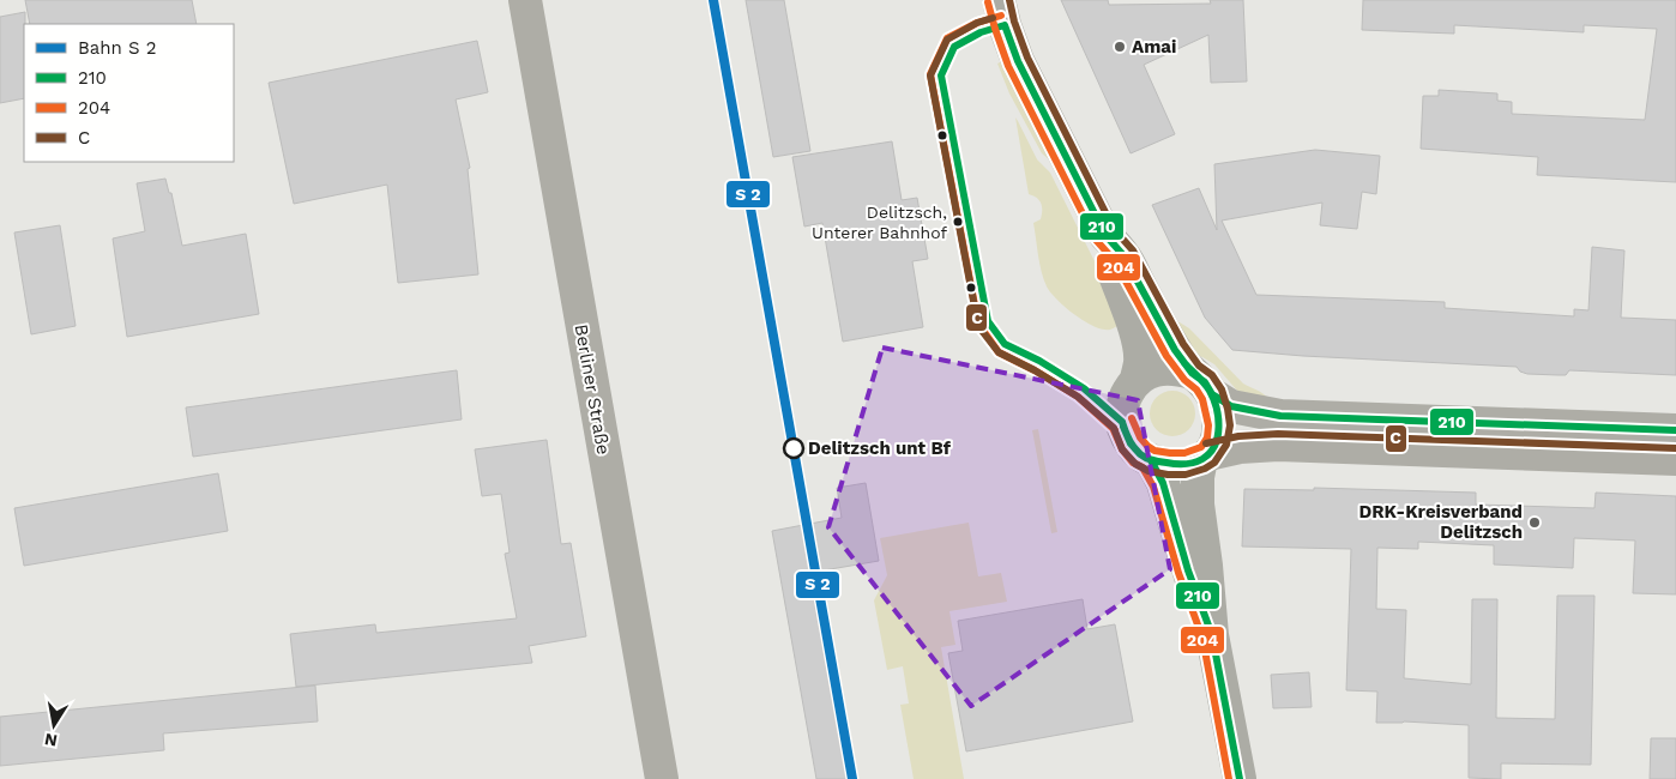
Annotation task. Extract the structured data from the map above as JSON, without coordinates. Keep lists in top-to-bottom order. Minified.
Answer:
{"streets":{"street":["Berliner Straße"]},"places":["Amai","Delitzsch, Unterer Bahnhof","Delitzsch unt Bf","DRK-Kreisverband Delitzsch"],"lines":["transit line C","transit line 204","transit line 210"],"legend":["Bahn S 2","210","204","C"],"north":"bottom"}
